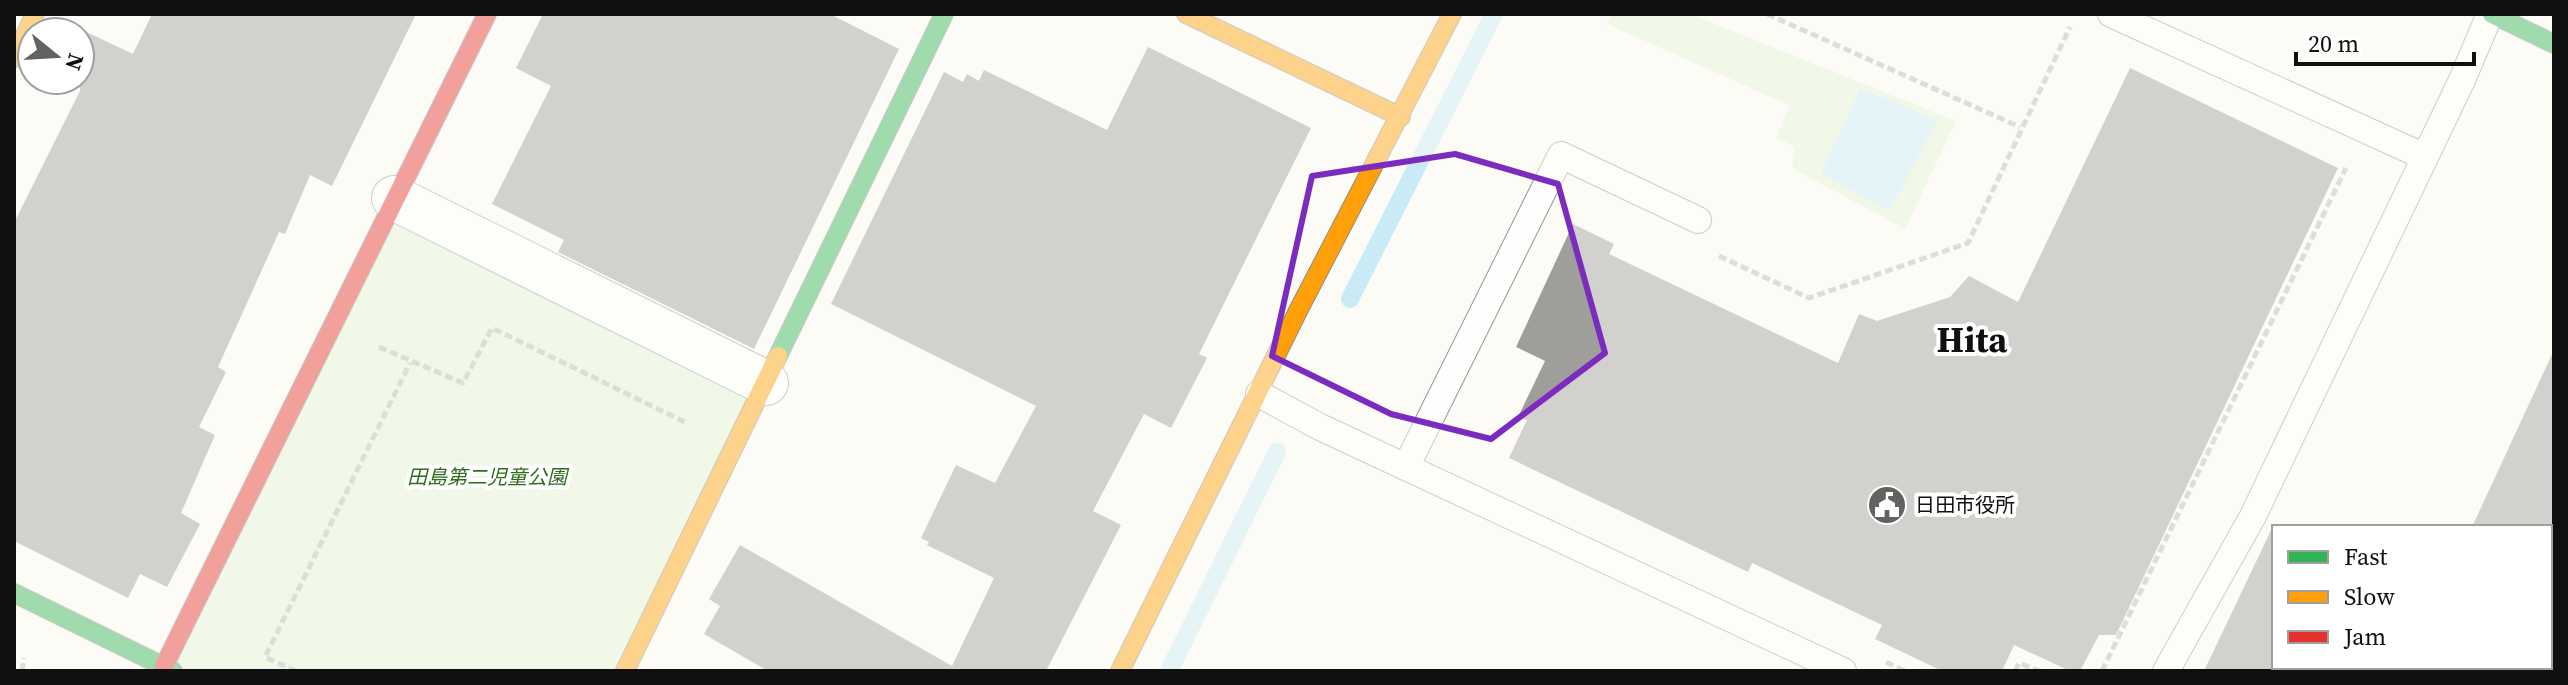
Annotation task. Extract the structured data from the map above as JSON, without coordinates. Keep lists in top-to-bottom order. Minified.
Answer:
{"districts":["Hita"],"parks":["田島第二児童公園"],"places":{"public building":["日田市役所"]},"legend":["Fast","Slow","Jam"],"scale_bar":"20 m","north":"right"}
